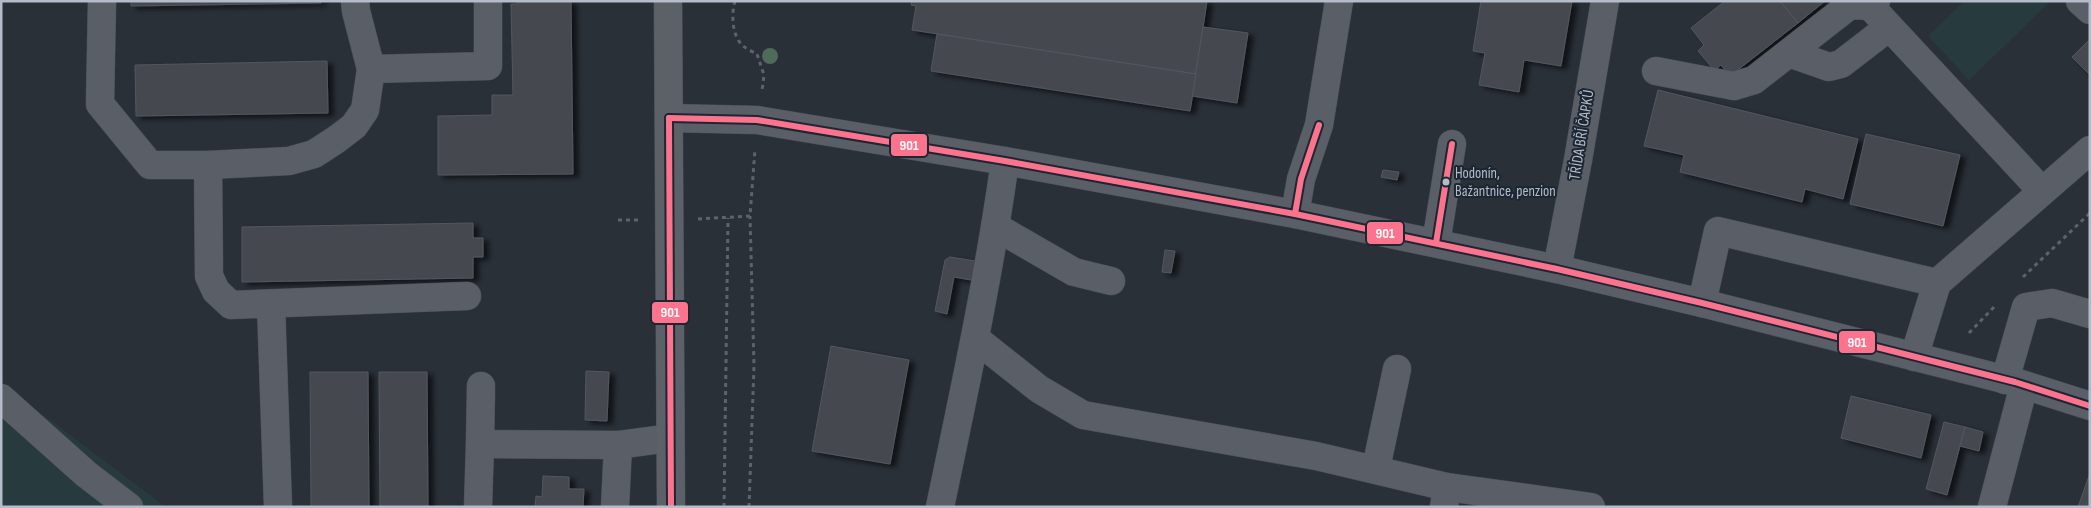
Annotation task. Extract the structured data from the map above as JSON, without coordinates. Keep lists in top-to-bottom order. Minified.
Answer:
{"streets":{"street":["TŘÍDA BŘÍ ČAPKŮ"]},"places":["Hodonín, Bažantnice, penzion"],"lines":["transit line 901"]}
